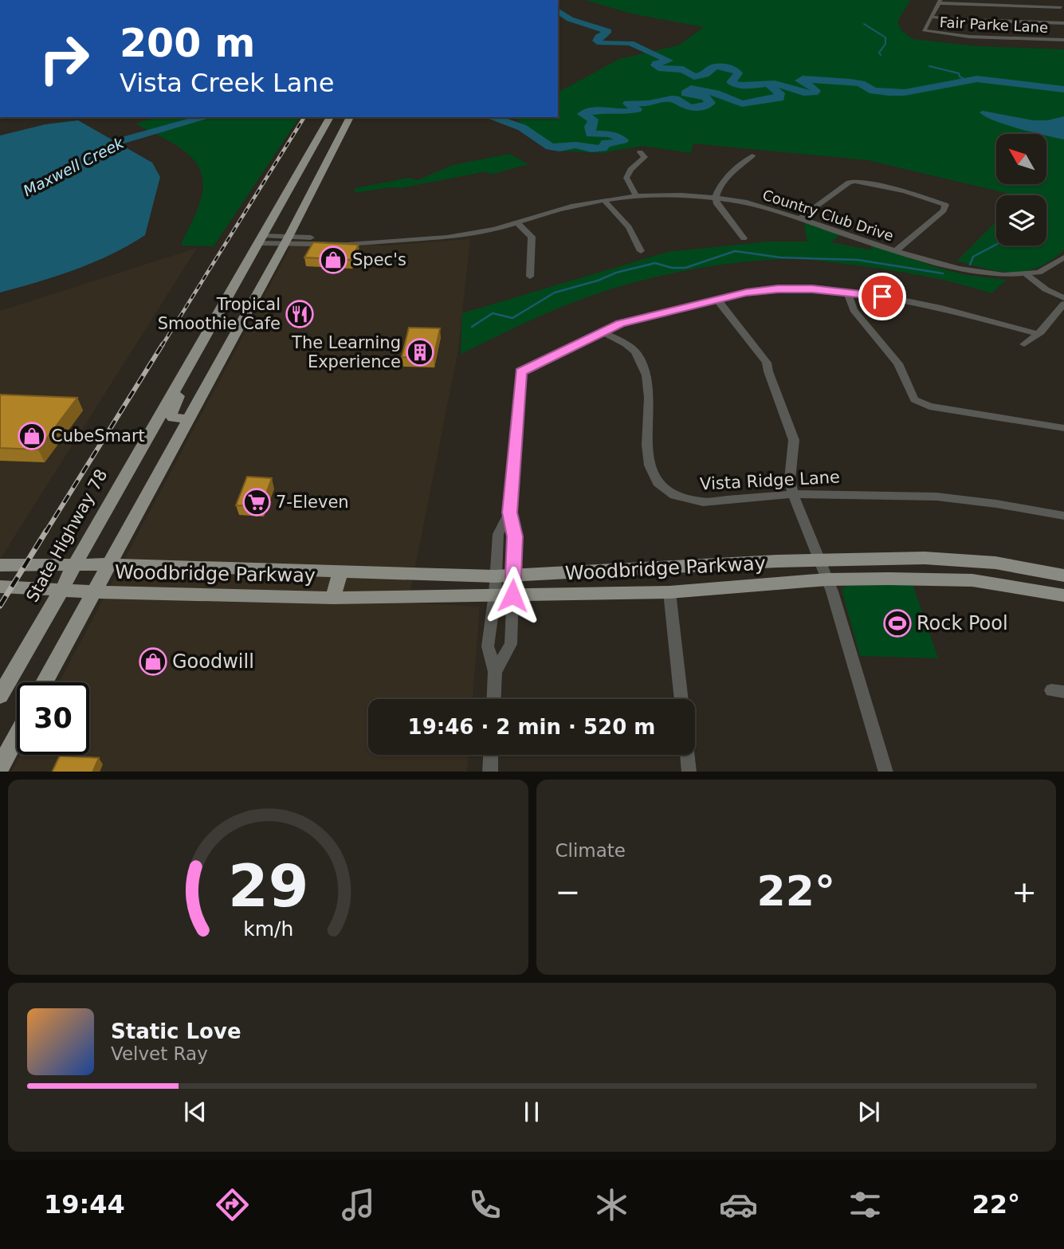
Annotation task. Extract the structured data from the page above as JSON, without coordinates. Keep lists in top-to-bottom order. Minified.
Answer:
{"streets":{"main road":["State Highway 78","Woodbridge Parkway"],"street":["Fair Parke Lane","Country Club Drive","Vista Ridge Lane"]},"crossings":[["Country Club Drive","State Highway 78"],["State Highway 78","Woodbridge Parkway"]],"water":["Maxwell Creek"],"places":{"shop":["Spec's","CubeSmart","Goodwill"],"restaurant":["Tropical Smoothie Cafe"],"building":["The Learning Experience"],"supermarket":["7-Eleven"],"sports":["Rock Pool"]},"north":"top left","page":{"turn":["200 m","Vista Creek Lane"],"limit":"30","trip":"19:46 · 2 min · 520 m","tile":"Climate","heat":["−","22°","+"],"song":["Static Love","Velvet Ray"],"tabs":["19:44","22°"],"gauge":["29","km/h"]}}
